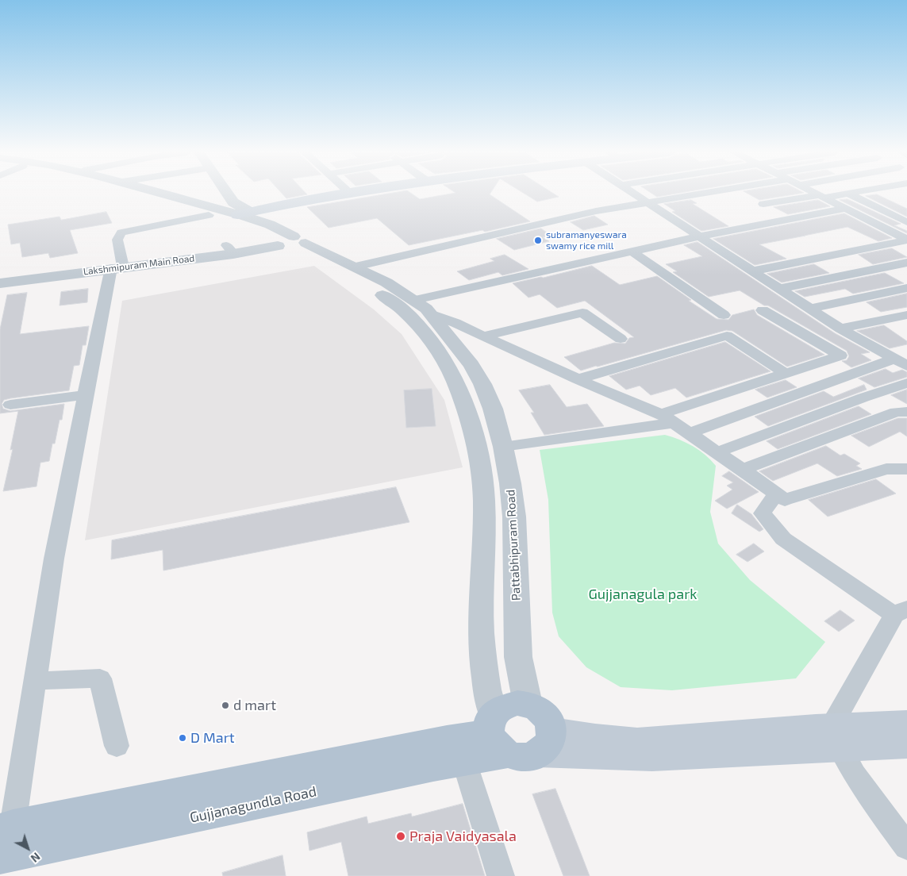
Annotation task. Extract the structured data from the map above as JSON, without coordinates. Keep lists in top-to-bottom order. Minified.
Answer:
{"streets":{"main road":["Gujjanagundla Road"],"street":["Lakshmipuram Main Road","Pattabhipuram Road"]},"crossings":[["Lakshmipuram Main Road","Pattabhipuram Road"],["Pattabhipuram Road","Gujjanagundla Road"]],"parks":["Gujjanagula park"],"places":["subramanyeswara swamy rice mill","d mart","D Mart","Praja Vaidyasala"],"north":"bottom right"}
